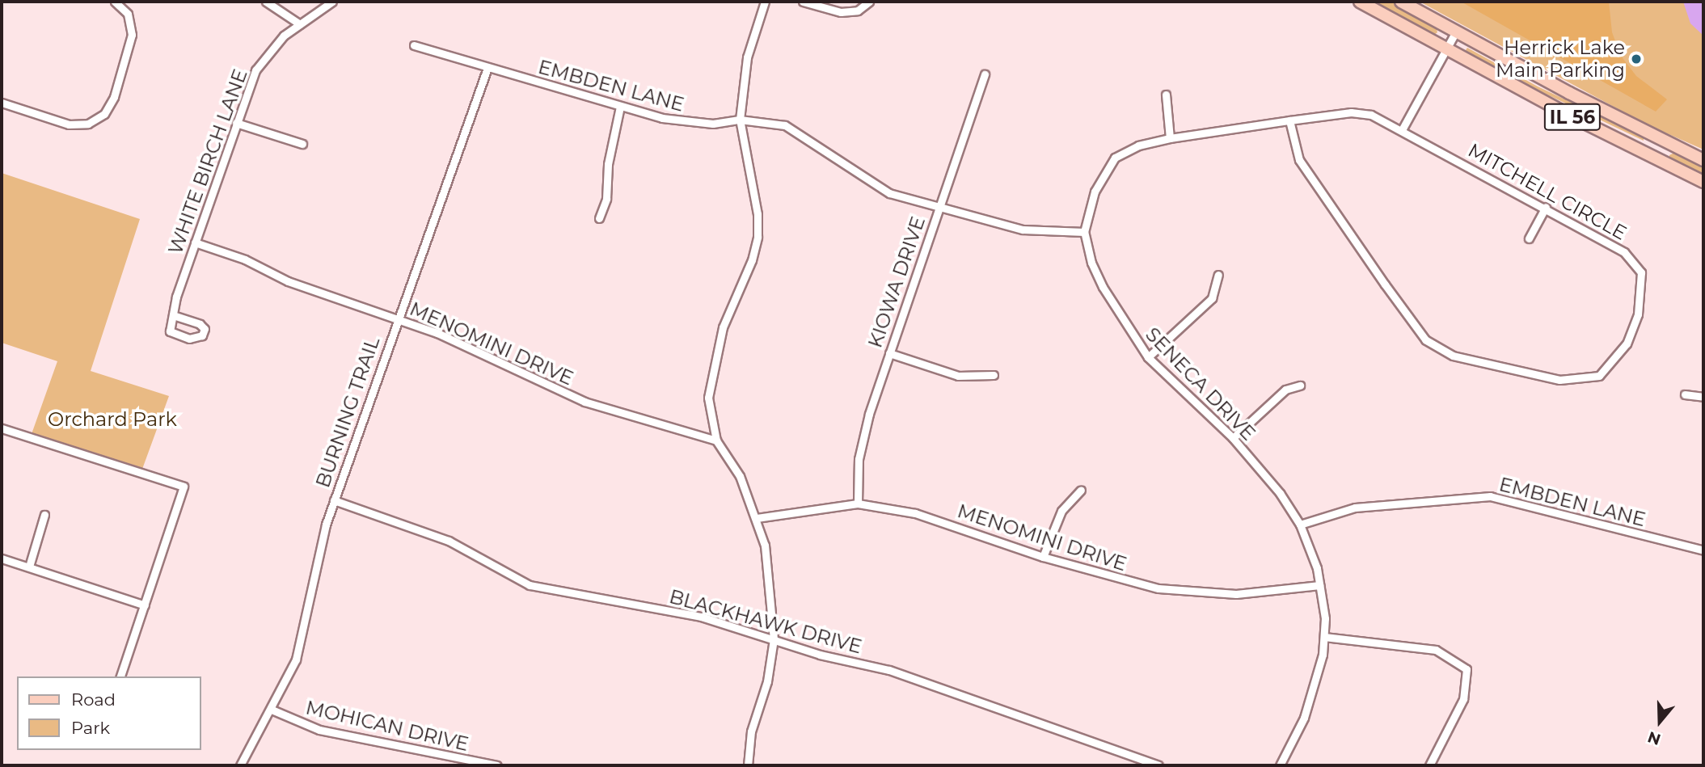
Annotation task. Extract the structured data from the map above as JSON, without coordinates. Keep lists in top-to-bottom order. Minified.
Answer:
{"streets":{"main road":["IL 56"],"street":["EMBDEN LANE","WHITE BIRCH LANE","MITCHELL CIRCLE","KIOWA DRIVE","MENOMINI DRIVE","SENECA DRIVE","BURNING TRAIL","BLACKHAWK DRIVE","MOHICAN DRIVE"]},"crossings":[["EMBDEN LANE","KIOWA DRIVE"],["EMBDEN LANE","SENECA DRIVE"],["EMBDEN LANE","BURNING TRAIL"],["WHITE BIRCH LANE","MENOMINI DRIVE"],["MITCHELL CIRCLE","SENECA DRIVE"],["KIOWA DRIVE","MENOMINI DRIVE"],["MENOMINI DRIVE","SENECA DRIVE"],["MENOMINI DRIVE","BURNING TRAIL"],["BURNING TRAIL","BLACKHAWK DRIVE"],["BURNING TRAIL","MOHICAN DRIVE"]],"parks":["Orchard Park"],"places":["Herrick Lake Main Parking"],"legend":["Road","Park"],"north":"bottom"}
